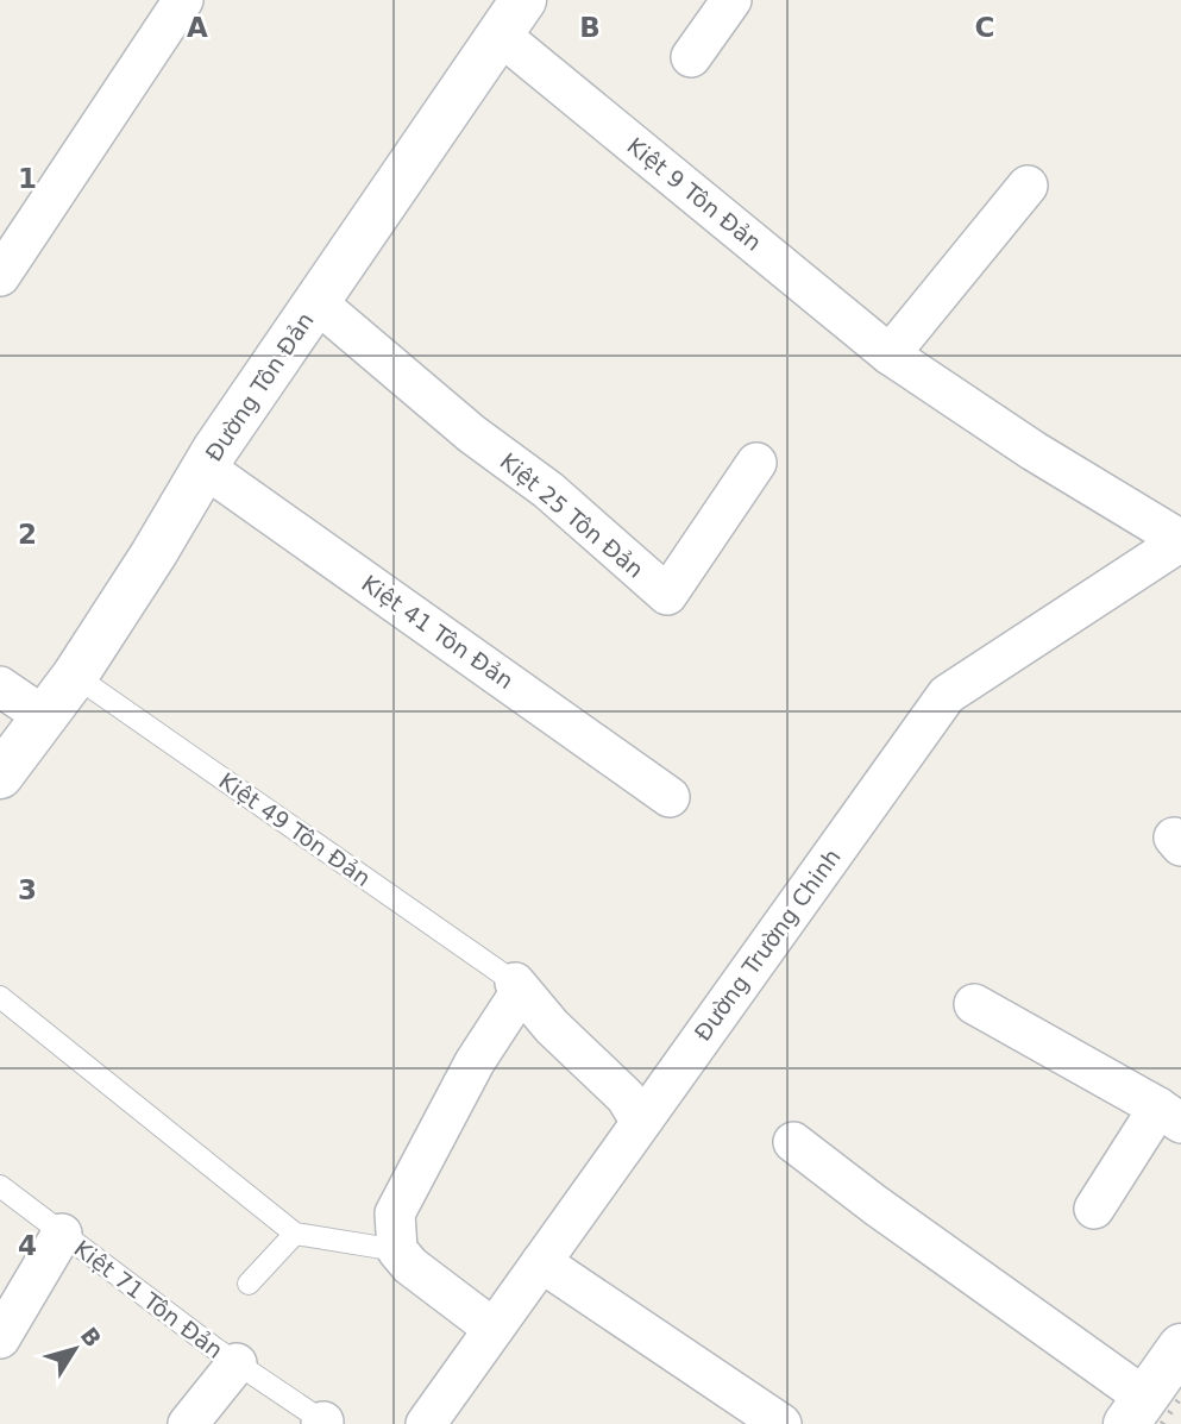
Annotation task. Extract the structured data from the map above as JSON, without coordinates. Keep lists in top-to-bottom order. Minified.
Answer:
{"streets":{"street":["Kiệt 9 Tôn Đản","Đường Tôn Đản","Kiệt 25 Tôn Đản","Kiệt 41 Tôn Đản","Đường Trường Chinh","Kiệt 71 Tôn Đản"],"lane":["Kiệt 49 Tôn Đản"]},"crossings":[["Kiệt 9 Tôn Đản","Đường Tôn Đản"],["Kiệt 9 Tôn Đản","Đường Trường Chinh"],["Đường Tôn Đản","Kiệt 25 Tôn Đản"],["Đường Tôn Đản","Kiệt 41 Tôn Đản"],["Đường Tôn Đản","Kiệt 49 Tôn Đản"]],"north":"top right","grid":{"columns":["A","B","C"],"rows":["1","2","3","4"]}}
